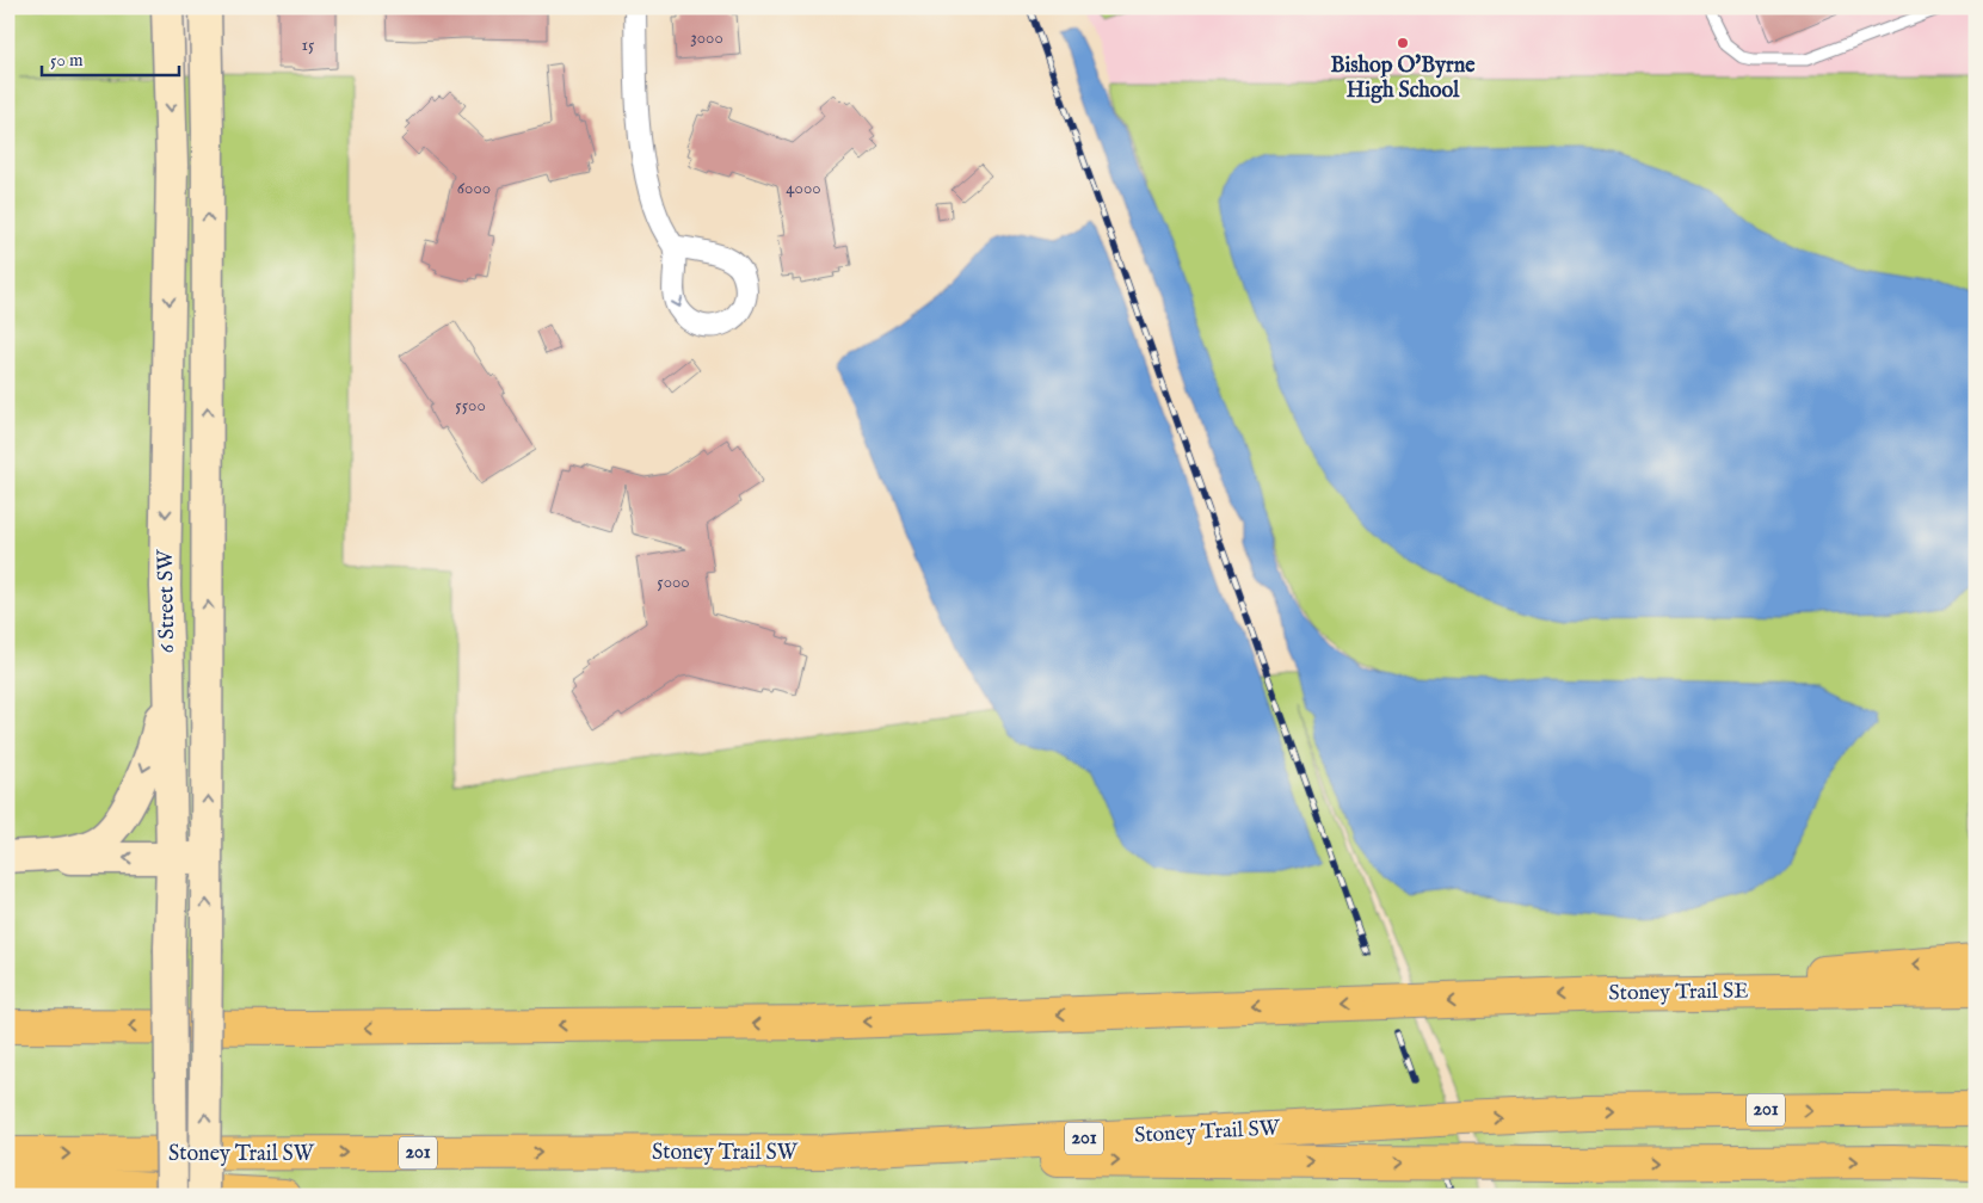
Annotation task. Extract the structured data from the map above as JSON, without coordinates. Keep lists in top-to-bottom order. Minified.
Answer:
{"streets":{"highway":["Stoney Trail SE","201","Stoney Trail SW"],"main road":["6 Street SW"]},"places":["Bishop O'Byrne High School"],"house_numbers":["3000","15","6000","4000","5500","5000"],"scale_bar":"50 m"}
